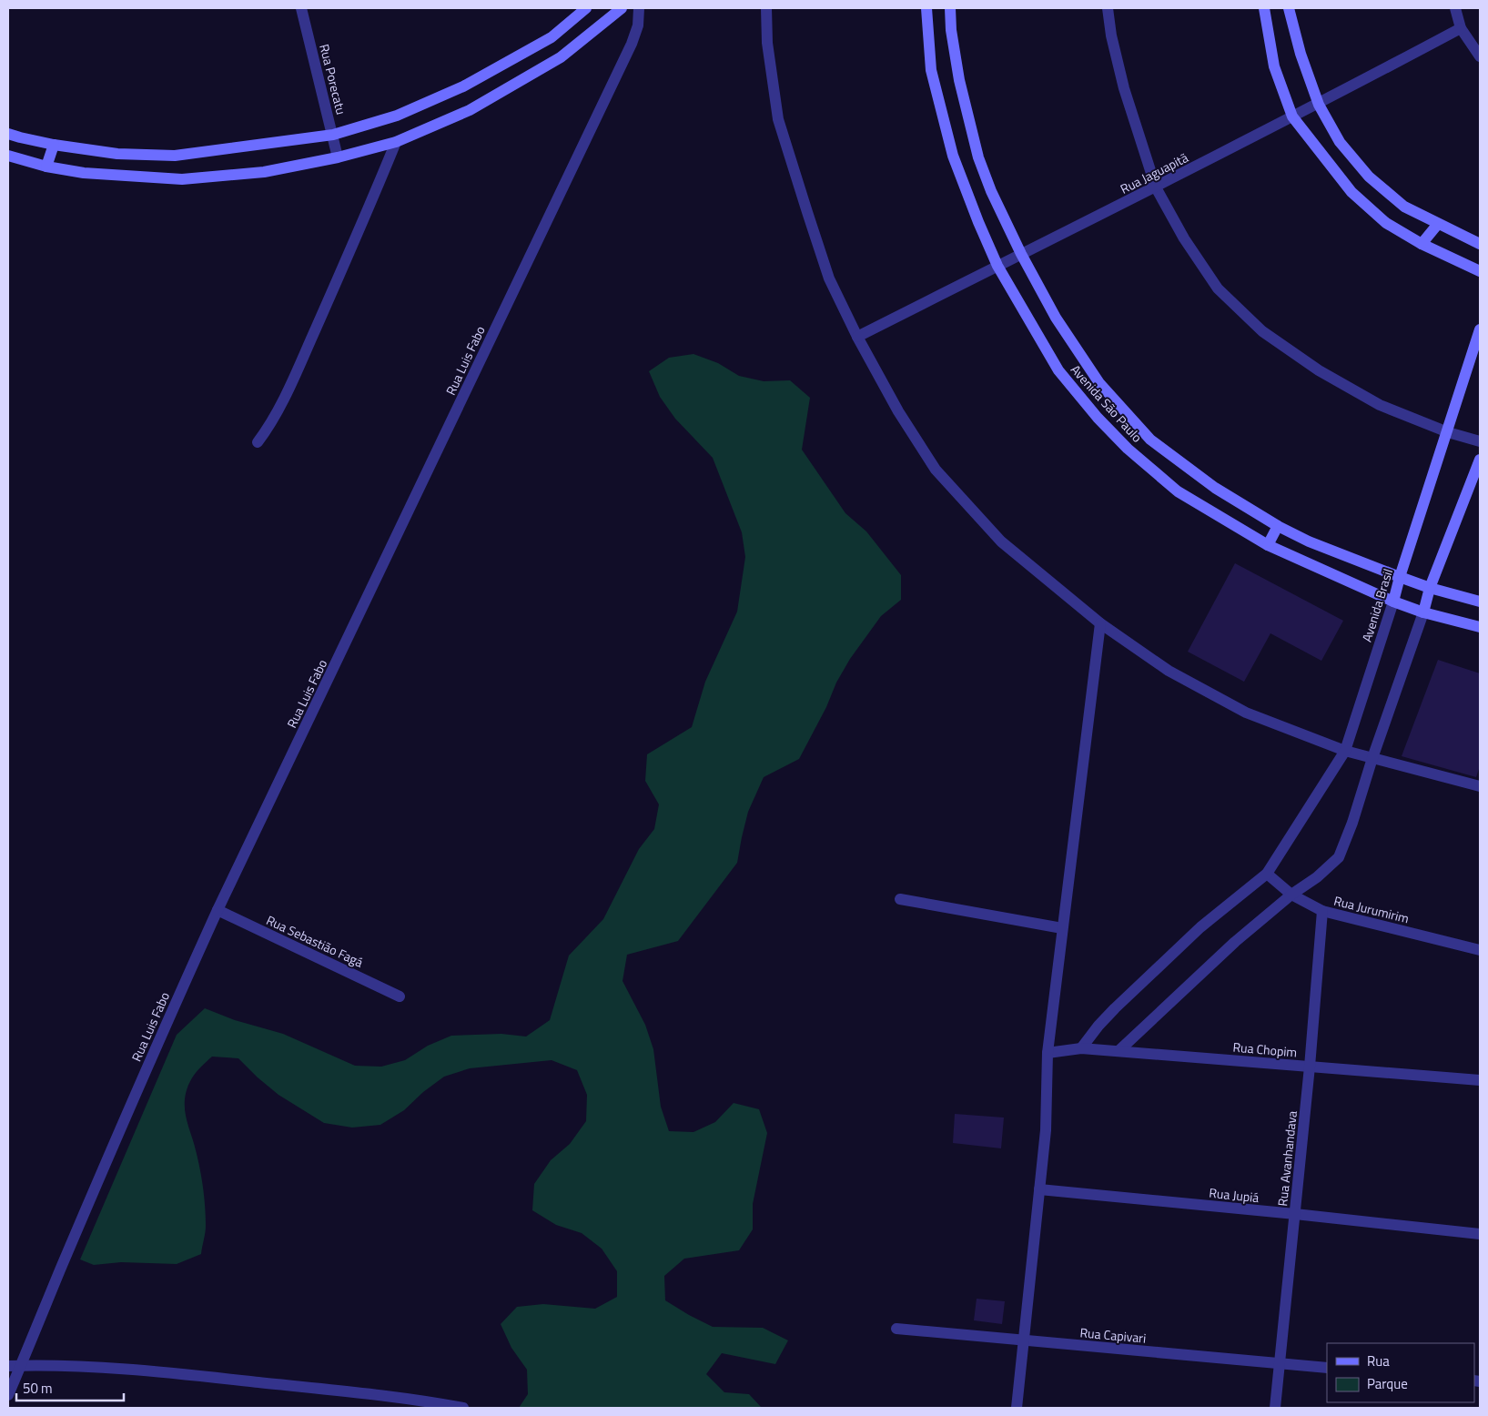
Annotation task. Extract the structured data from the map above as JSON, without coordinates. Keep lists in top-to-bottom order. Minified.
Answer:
{"streets":{"street":["Rua Porecatu","Rua Jaguapitã","Rua Luis Fabo","Avenida São Paulo","Avenida Brasil","Rua Jurumirim","Rua Sebastião Fagá","Rua Chopim","Rua Avanhandava","Rua Jupiá","Rua Capivari"]},"crossings":[["Rua Jaguapitã","Avenida São Paulo"],["Rua Luis Fabo","Rua Sebastião Fagá"],["Avenida São Paulo","Avenida Brasil"],["Avenida Brasil","Rua Jurumirim"],["Avenida Brasil","Rua Chopim"],["Rua Jurumirim","Rua Avanhandava"],["Rua Chopim","Rua Avanhandava"],["Rua Avanhandava","Rua Jupiá"],["Rua Avanhandava","Rua Capivari"]],"legend":["Rua","Parque"],"scale_bar":"50 m"}
